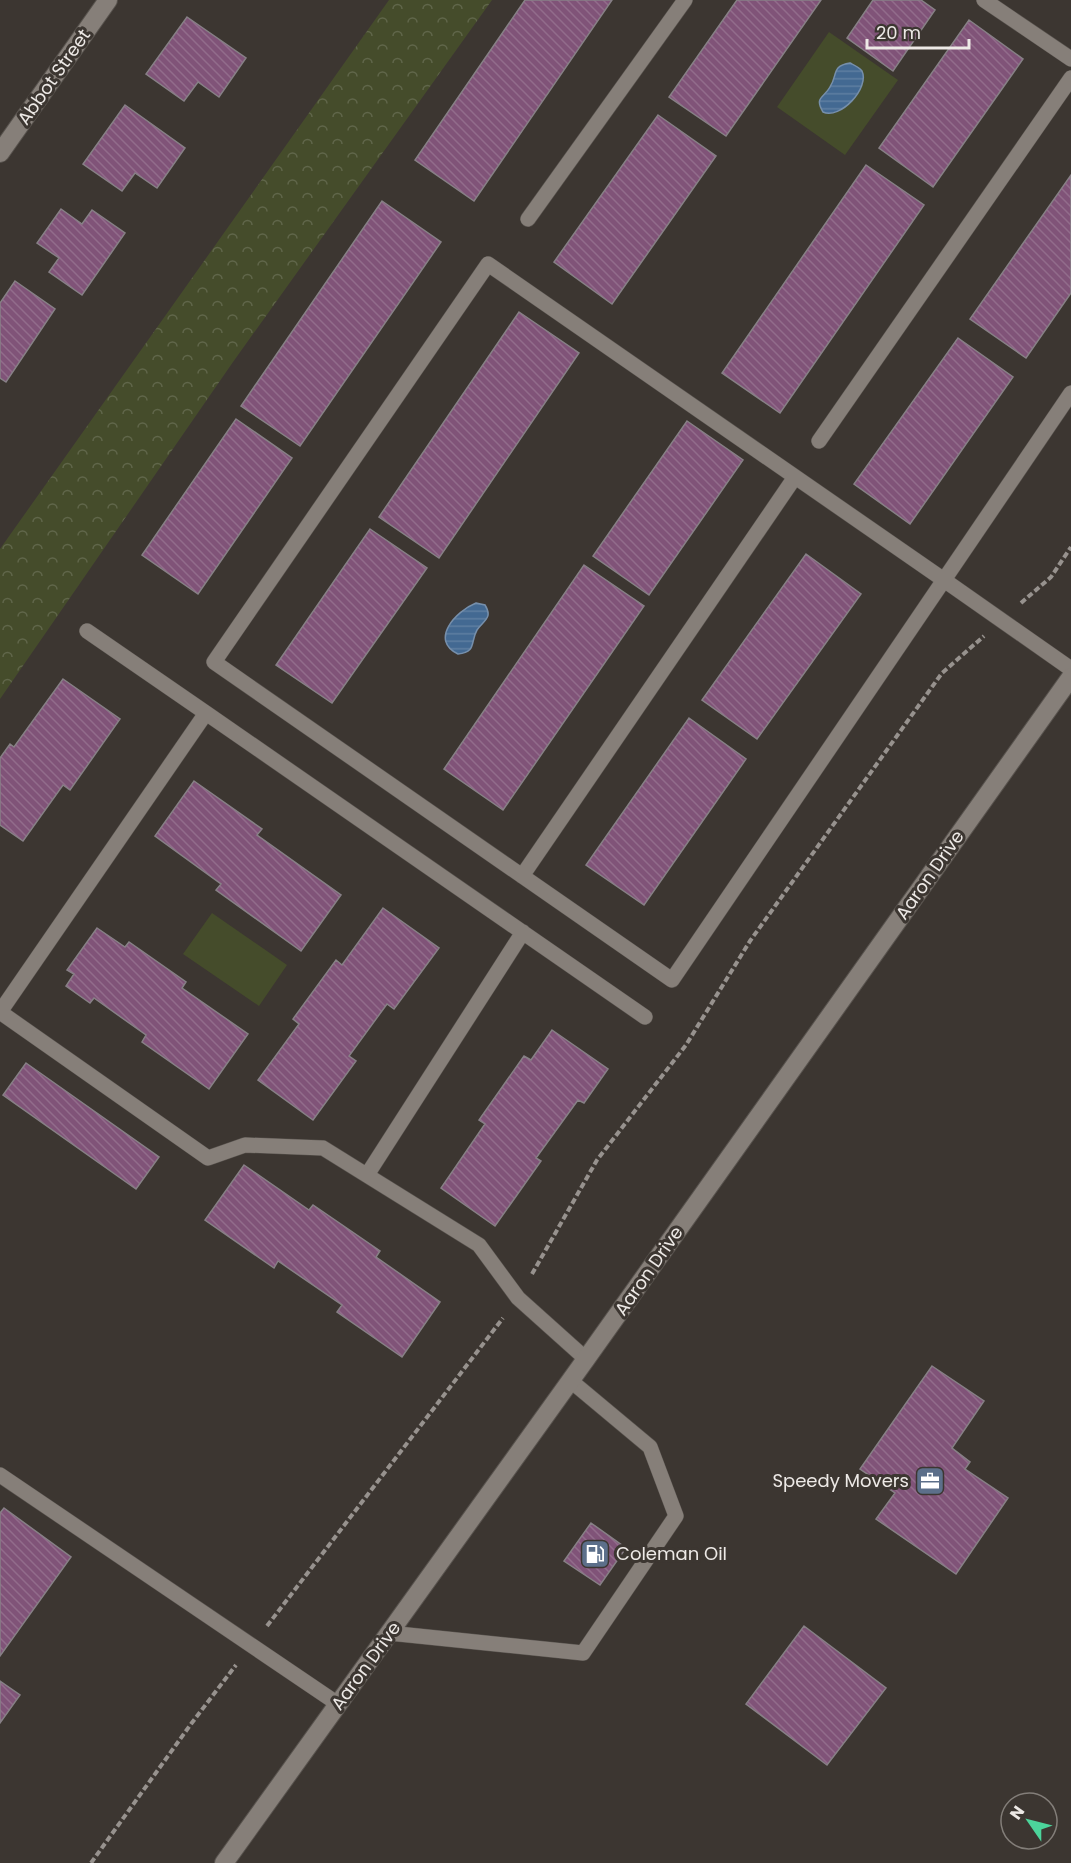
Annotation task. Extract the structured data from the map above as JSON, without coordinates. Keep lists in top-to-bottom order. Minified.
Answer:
{"streets":{"street":["Abbot Street","Aaron Drive"]},"places":{"office":["Speedy Movers"],"fuel station":["Coleman Oil"]},"scale_bar":"20 m","north":"top left"}
